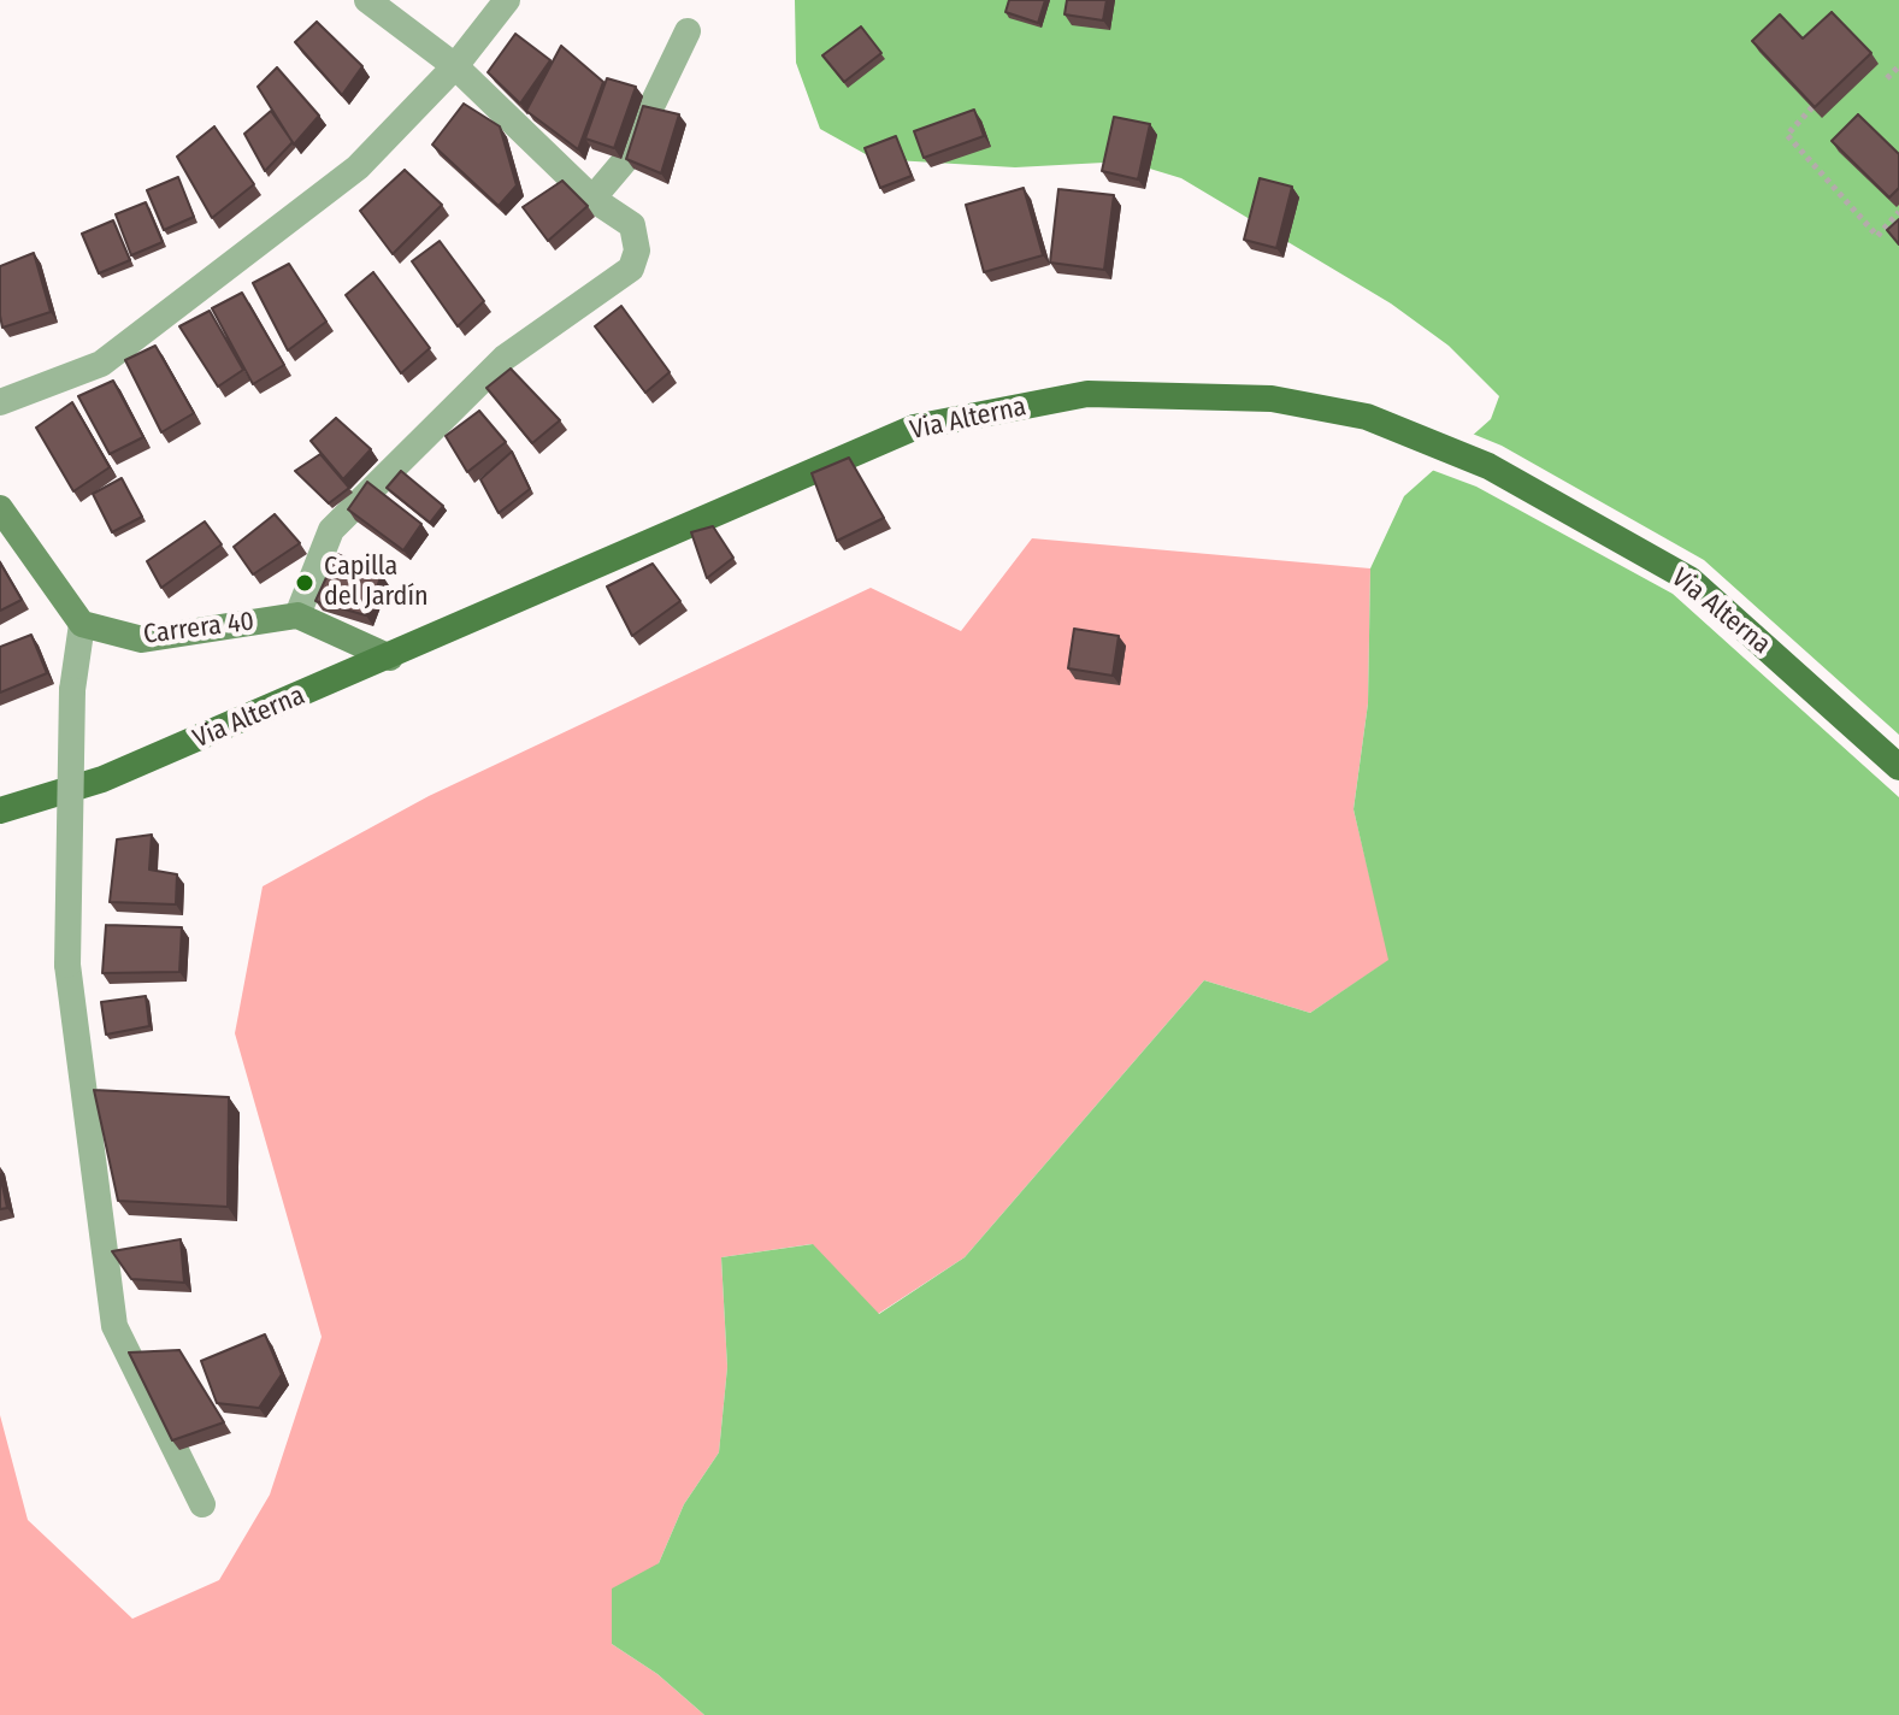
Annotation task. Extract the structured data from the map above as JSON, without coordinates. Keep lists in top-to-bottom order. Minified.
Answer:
{"streets":{"main road":["Via Alterna","Carrera 40"]},"places":["Capilla del Jardín"]}
